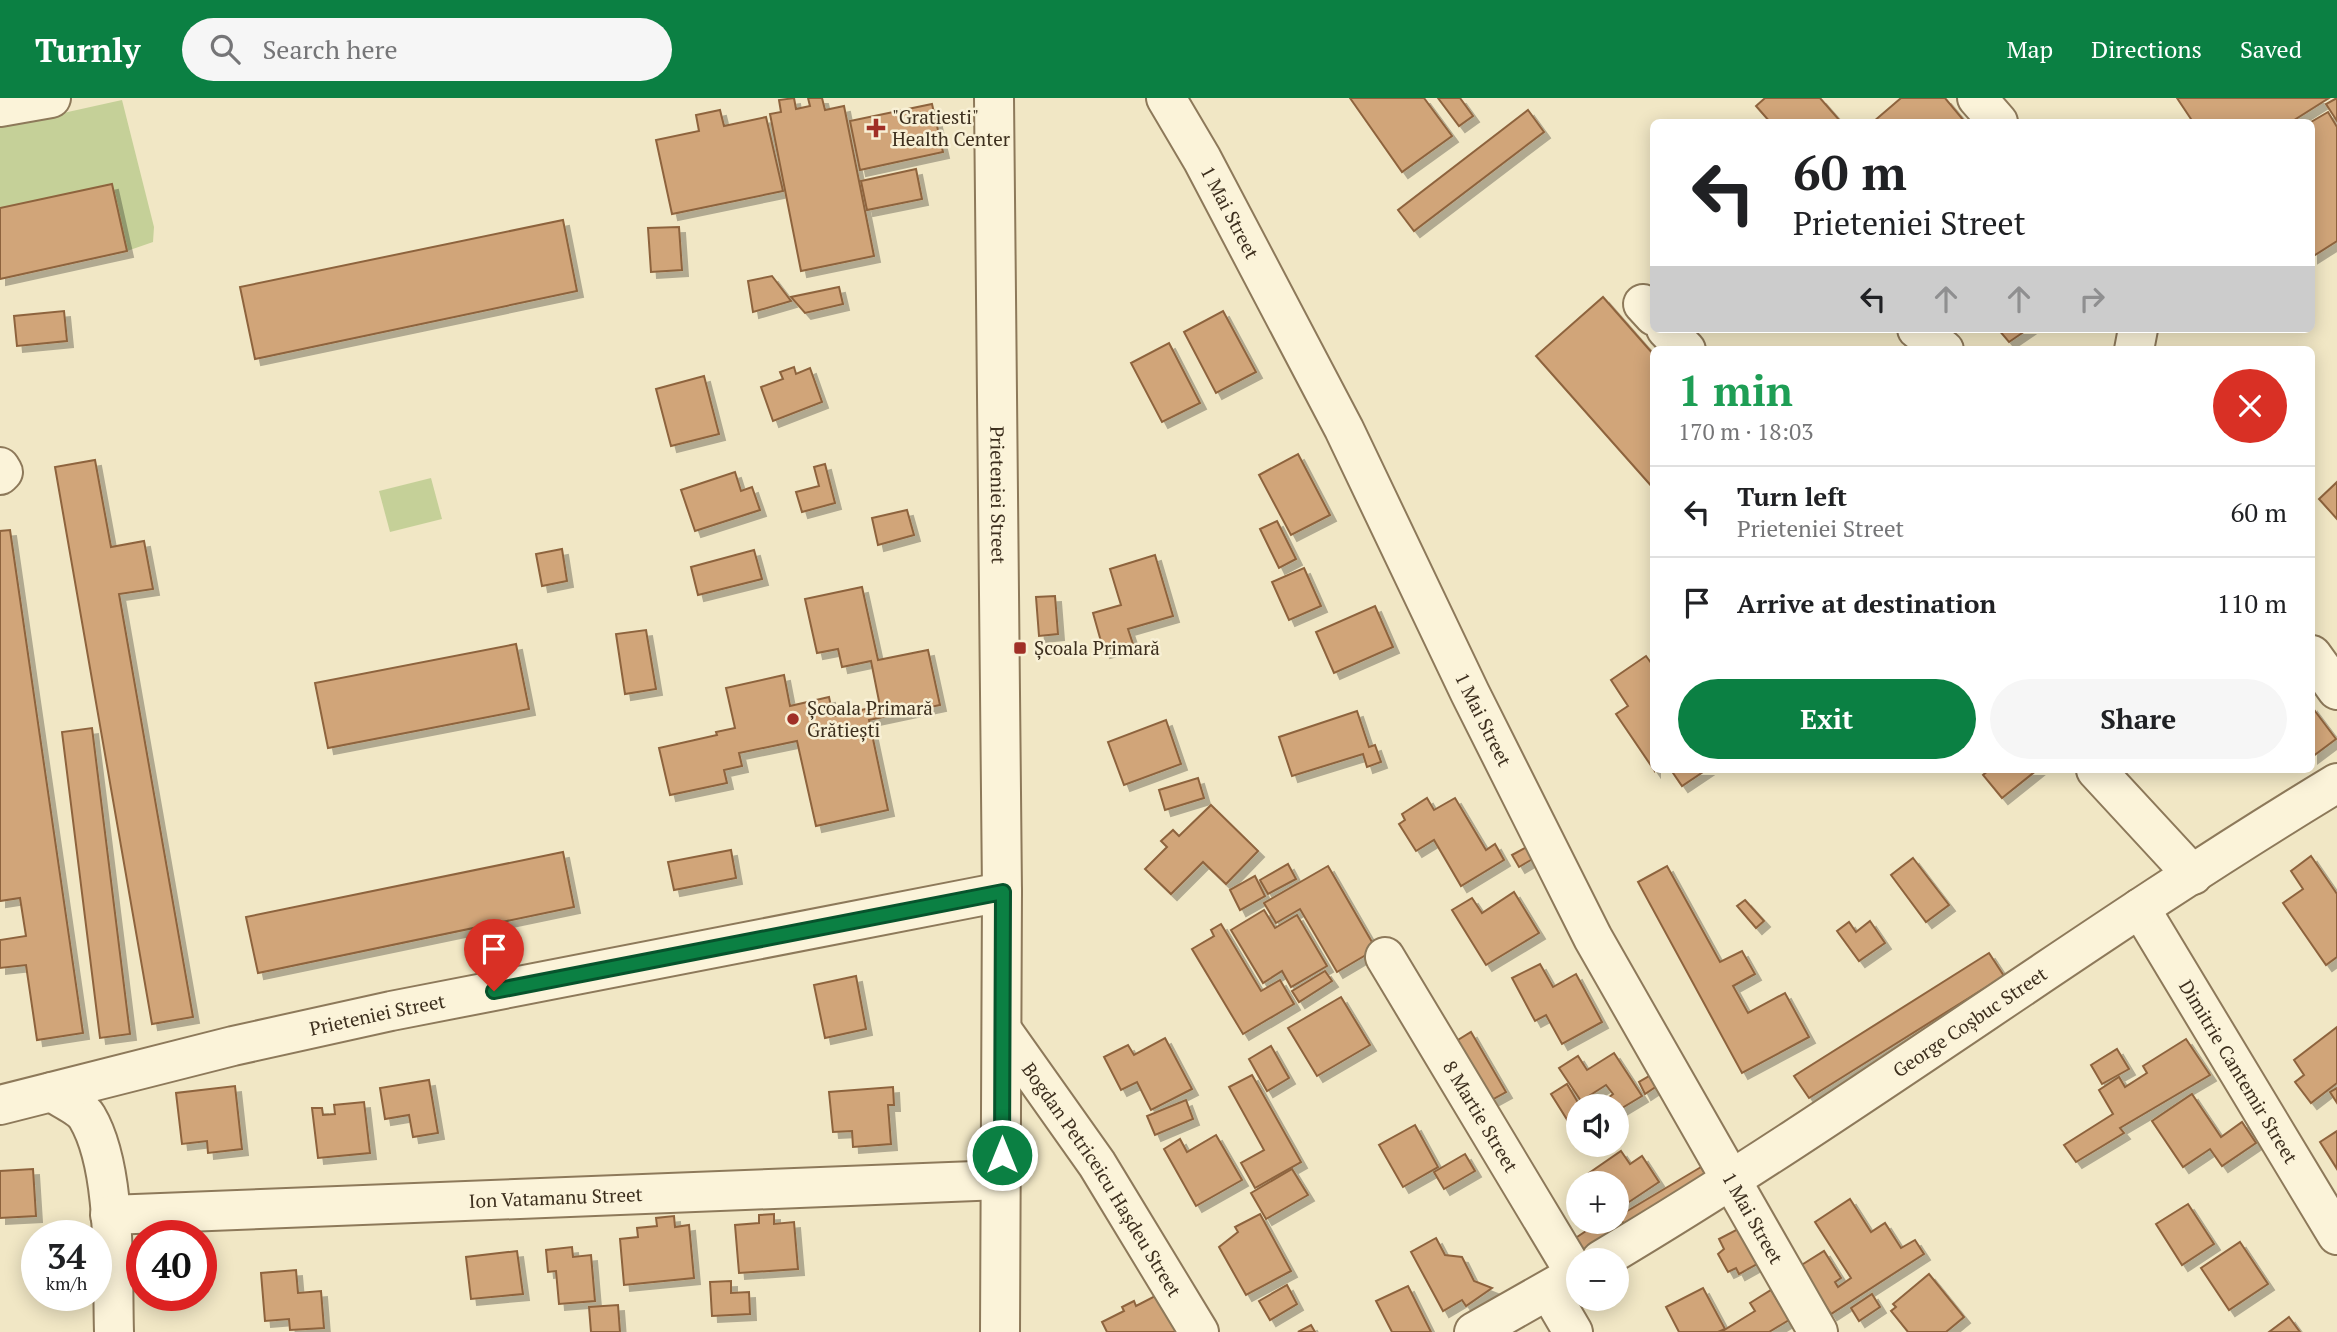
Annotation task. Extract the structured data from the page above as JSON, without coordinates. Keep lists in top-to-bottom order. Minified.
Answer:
{"streets":{"street":["1 Mai Street","Prieteniei Street","George Coșbuc Street","Dimitrie Cantemir Street","8 Martie Street","Bogdan Petriceicu Hașdeu Street","Ion Vatamanu Street"]},"crossings":[["1 Mai Street","George Coșbuc Street"],["Prieteniei Street","Bogdan Petriceicu Hașdeu Street"],["Prieteniei Street","Ion Vatamanu Street"],["George Coșbuc Street","Dimitrie Cantemir Street"]],"places":{"health":["\"Gratiesti\" Health Center"],"transit":["Școala Primară"],"other":["Școala Primară Grătiești"]},"page":{"header":"Turnly","search":"Search here","nav":["Map","Directions","Saved"],"turn":["60 m","Prieteniei Street"],"heading":["1 min","170 m · 18:03"],"list":[{"name":"Turn left","note":"Prieteniei Street","value":"60 m"},{"name":"Arrive at destination","value":"110 m"}],"buttons":["Exit","Share"],"map_buttons":["+","−"],"speed":"34 km/h","limit":"40"}}
